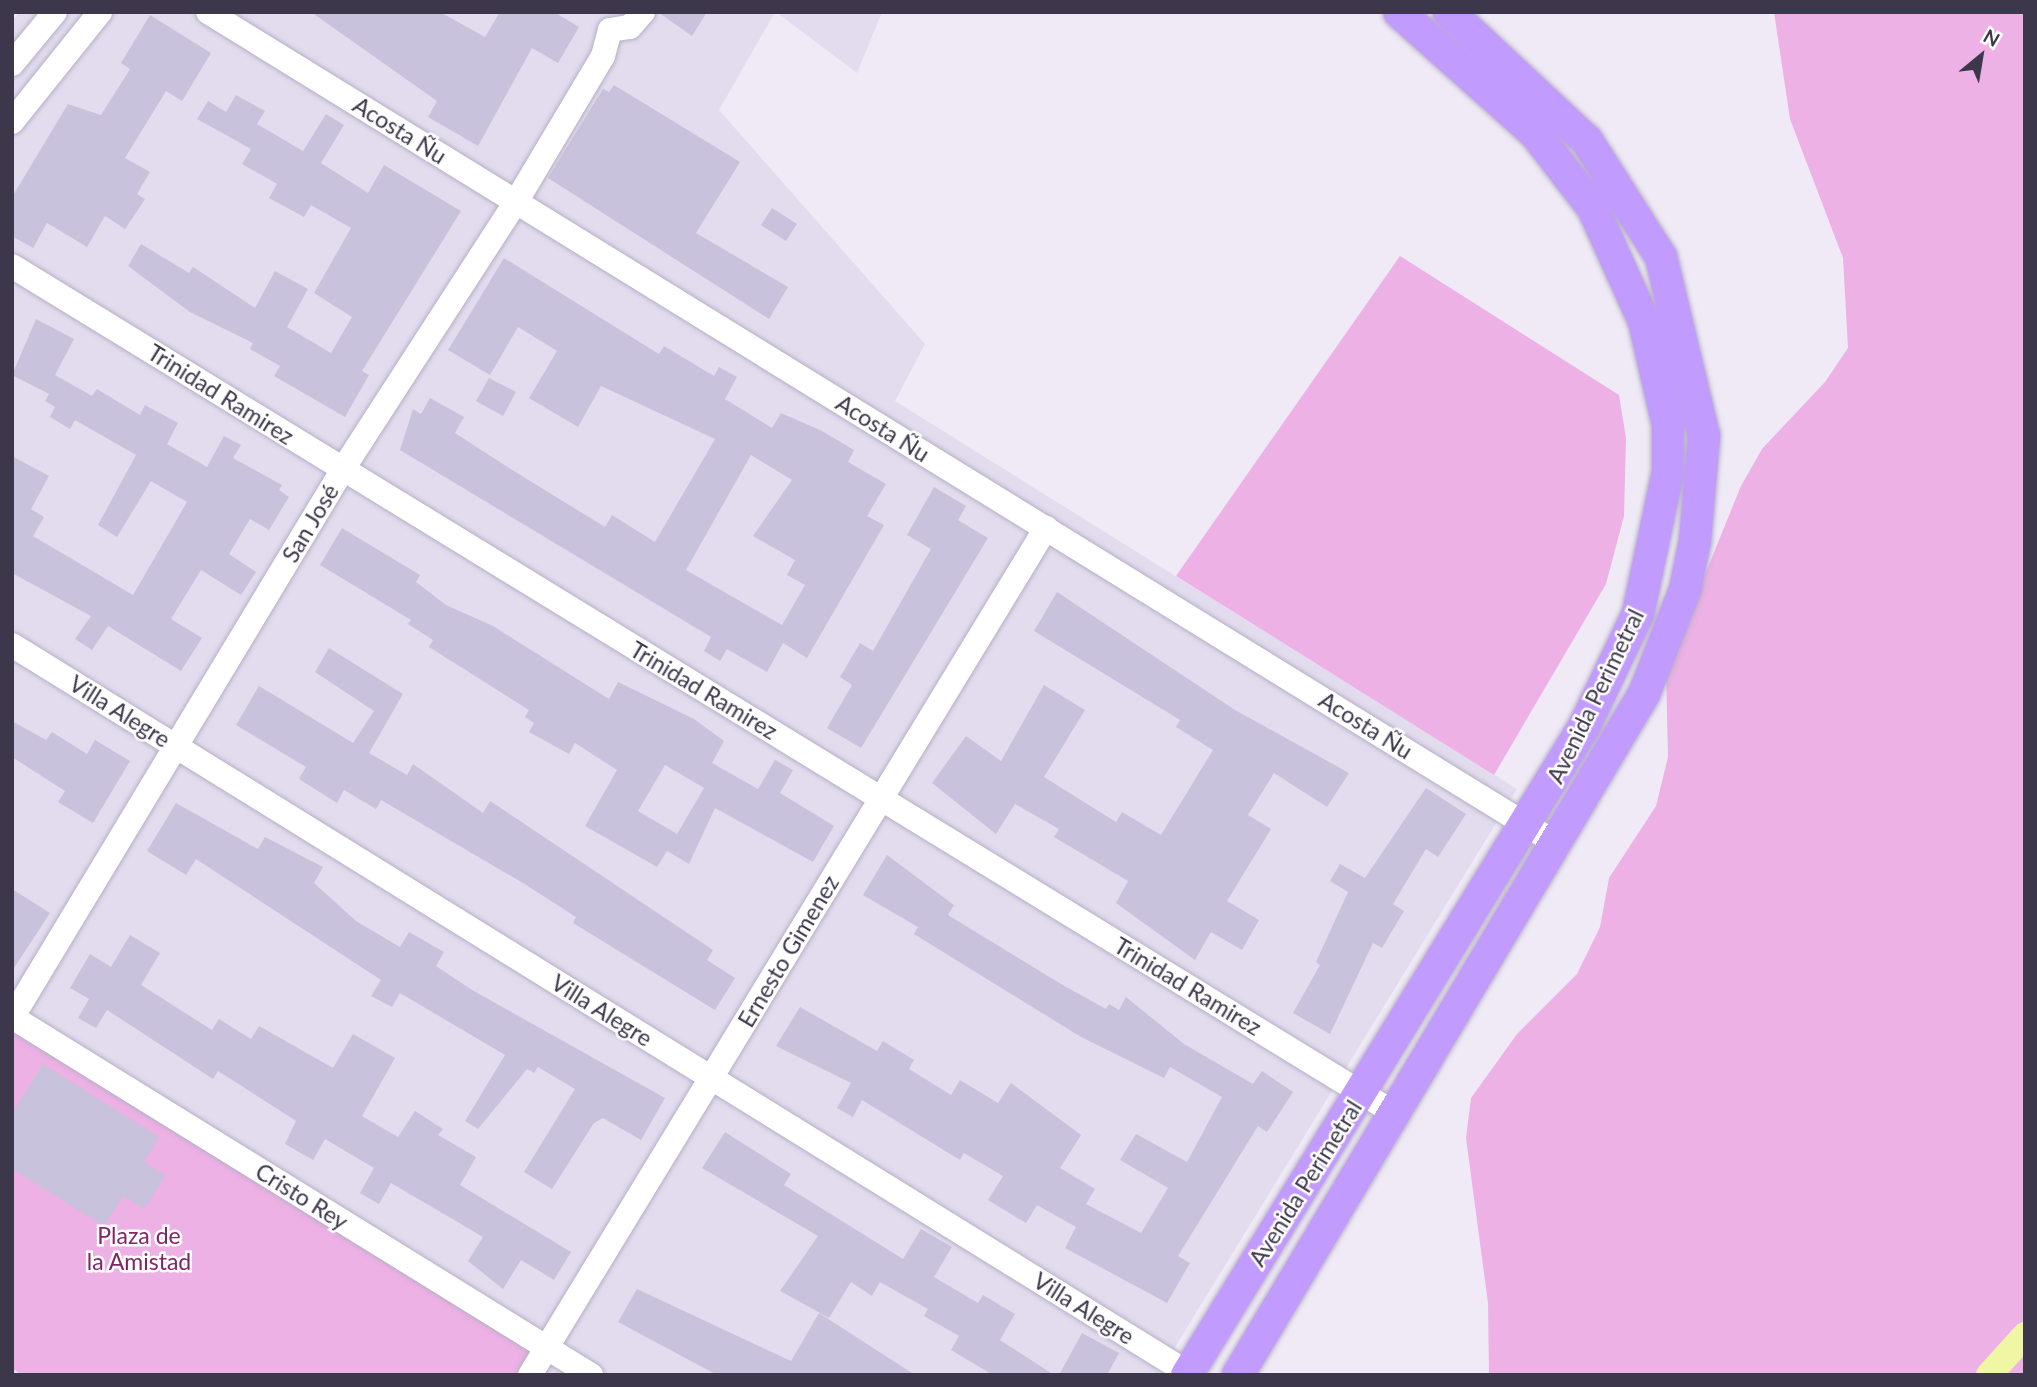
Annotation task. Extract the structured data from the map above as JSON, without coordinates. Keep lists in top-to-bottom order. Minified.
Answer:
{"streets":{"main road":["Avenida Perimetral"],"street":["Acosta Ñu","Trinidad Ramirez","San José","Villa Alegre","Ernesto Gimenez","Cristo Rey"]},"crossings":[["Acosta Ñu","San José"],["Acosta Ñu","Avenida Perimetral"],["Acosta Ñu","Ernesto Gimenez"],["Trinidad Ramirez","San José"],["Trinidad Ramirez","Avenida Perimetral"],["Trinidad Ramirez","Ernesto Gimenez"],["San José","Villa Alegre"],["San José","Cristo Rey"],["Avenida Perimetral","Villa Alegre"],["Villa Alegre","Ernesto Gimenez"],["Ernesto Gimenez","Cristo Rey"]],"parks":["Plaza de la Amistad"],"north":"top right"}
